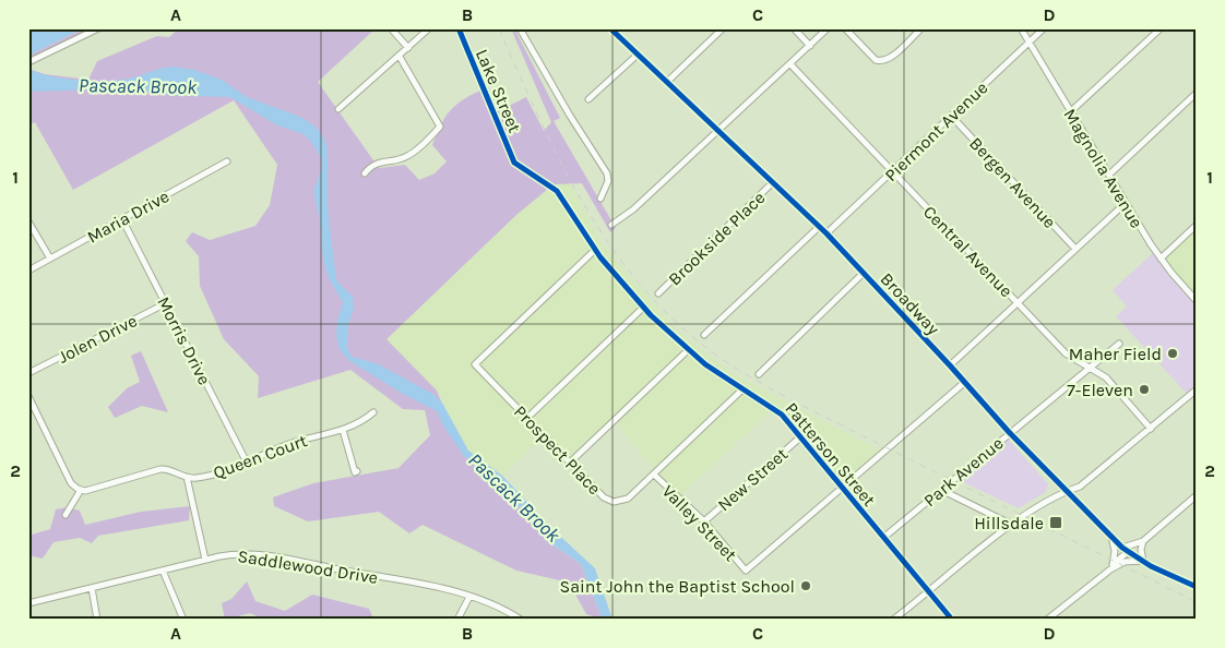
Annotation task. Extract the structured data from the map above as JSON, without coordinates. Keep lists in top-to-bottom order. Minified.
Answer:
{"streets":{"street":["Lake Street","Piermont Avenue","Magnolia Avenue","Bergen Avenue","Maria Drive","Brookside Place","Central Avenue","Broadway","Jolen Drive","Morris Drive","Prospect Place","Patterson Street","Queen Court","Park Avenue","New Street","Valley Street","Saddlewood Drive"]},"crossings":[["Lake Street","Patterson Street"],["Piermont Avenue","Magnolia Avenue"],["Piermont Avenue","Bergen Avenue"],["Piermont Avenue","Central Avenue"],["Piermont Avenue","Broadway"],["Maria Drive","Morris Drive"],["Brookside Place","Broadway"],["Central Avenue","Park Avenue"],["Broadway","Park Avenue"],["Jolen Drive","Morris Drive"],["Morris Drive","Queen Court"],["Prospect Place","Patterson Street"],["Prospect Place","Valley Street"],["Patterson Street","Park Avenue"],["Patterson Street","New Street"],["Patterson Street","Valley Street"],["New Street","Valley Street"]],"water":["Pascack Brook"],"places":{"other":["Maher Field","7-Eleven","Saint John the Baptist School"],"transit":["Hillsdale"]},"grid":{"columns":["A","B","C","D"],"rows":["1","2"]}}
